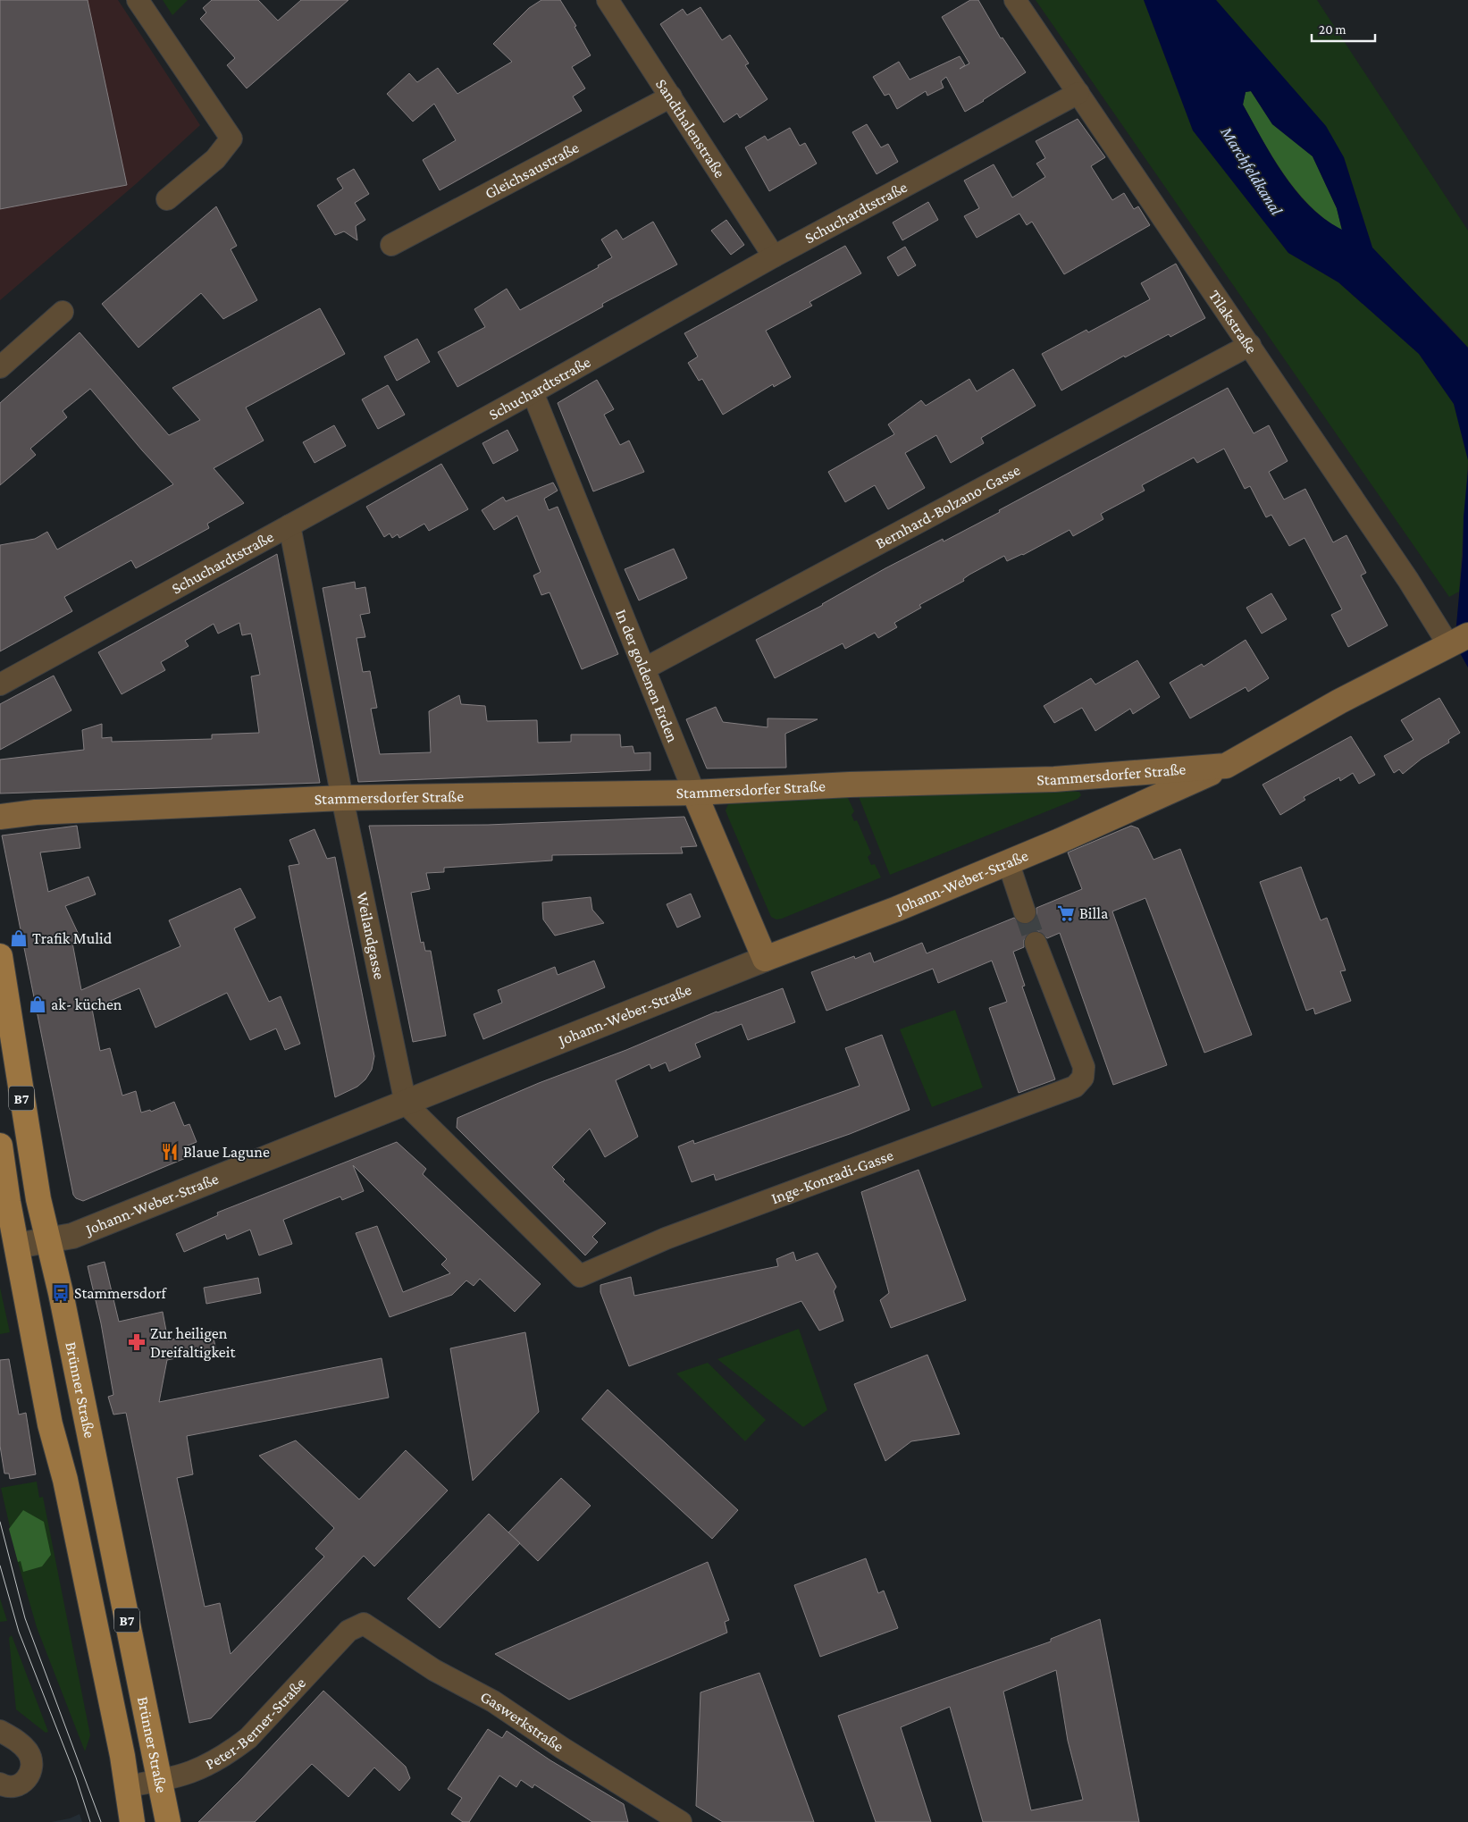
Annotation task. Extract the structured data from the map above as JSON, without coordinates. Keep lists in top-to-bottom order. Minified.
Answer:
{"streets":{"main road":["In der goldenen Erden","Stammersdorfer Straße","Johann-Weber-Straße","B7","Brünner Straße"],"street":["Sandthalenstraße","Gleichsaustraße","Schuchardtstraße","Tilakstraße","Bernhard-Bolzano-Gasse","Weilandgasse","Inge-Konradi-Gasse","Peter-Berner-Straße","Gaswerkstraße"]},"crossings":[["Sandthalenstraße","Gleichsaustraße"],["Sandthalenstraße","Schuchardtstraße"],["Schuchardtstraße","Tilakstraße"],["Schuchardtstraße","In der goldenen Erden"],["Schuchardtstraße","Weilandgasse"],["Tilakstraße","Bernhard-Bolzano-Gasse"],["Tilakstraße","Stammersdorfer Straße"],["Bernhard-Bolzano-Gasse","In der goldenen Erden"],["In der goldenen Erden","Stammersdorfer Straße"],["In der goldenen Erden","Johann-Weber-Straße"],["Stammersdorfer Straße","Johann-Weber-Straße"],["Stammersdorfer Straße","Weilandgasse"],["Johann-Weber-Straße","Weilandgasse"],["Johann-Weber-Straße","Inge-Konradi-Gasse"],["Johann-Weber-Straße","Brünner Straße"],["Weilandgasse","Inge-Konradi-Gasse"],["Brünner Straße","Peter-Berner-Straße"],["Peter-Berner-Straße","Gaswerkstraße"]],"water":["Marchfeldkanal"],"places":{"supermarket":["Billa"],"shop":["Trafik Mulid","ak- küchen"],"restaurant":["Blaue Lagune"],"bus stop":["Stammersdorf"],"pharmacy":["Zur heiligen Dreifaltigkeit"]},"scale_bar":"20 m"}
